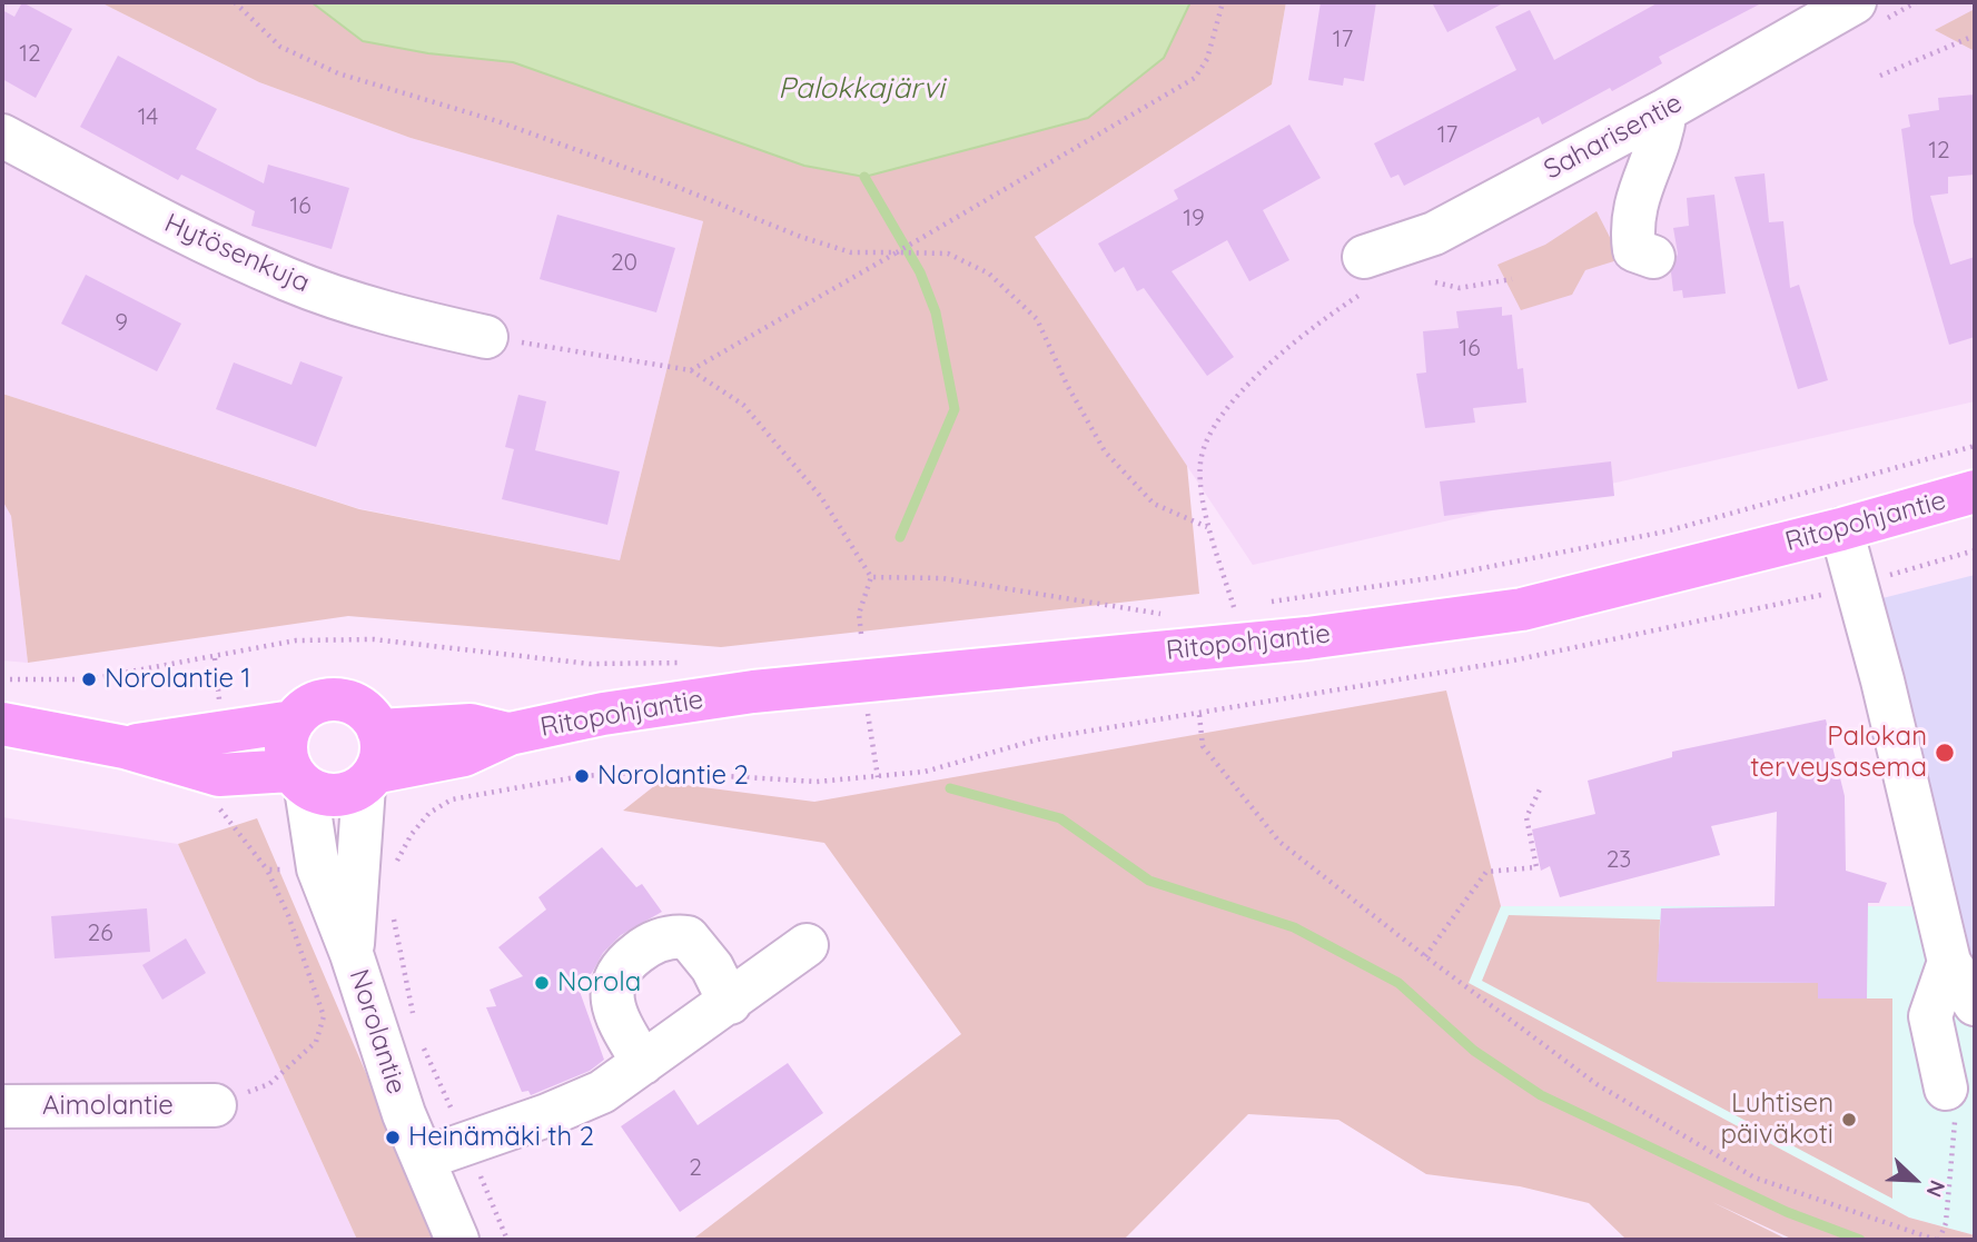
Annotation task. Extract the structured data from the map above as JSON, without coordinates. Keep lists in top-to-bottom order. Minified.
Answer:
{"streets":{"main road":["Ritopohjantie"],"street":["Saharisentie","Hytösenkuja","Norolantie","Aimolantie"]},"crossings":[["Ritopohjantie","Norolantie"]],"water":["Palokkajärvi"],"places":["Norolantie 1","Palokan terveysasema","Norolantie 2","Norola","Luhtisen päiväkoti","Heinämäki th 2"],"house_numbers":["17","12","14","17","12","16","19","20","9","16","23","26","2"],"north":"bottom right"}
